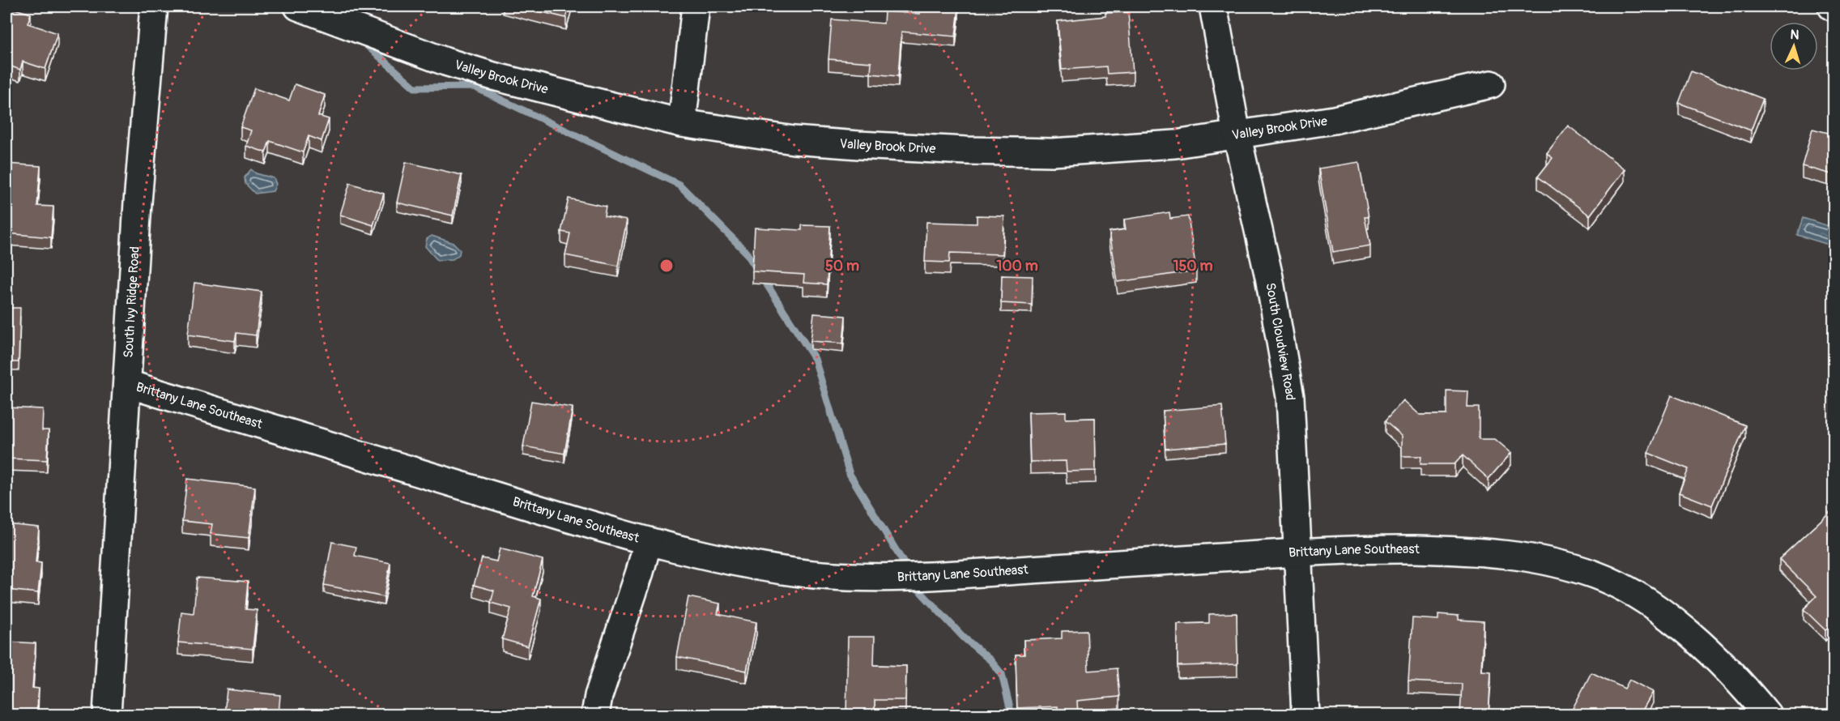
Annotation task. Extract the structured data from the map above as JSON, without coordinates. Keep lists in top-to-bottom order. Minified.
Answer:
{"streets":{"street":["Valley Brook Drive","South Ivy Ridge Road","South Cloudview Road","Brittany Lane Southeast"]},"crossings":[["Valley Brook Drive","South Cloudview Road"],["South Ivy Ridge Road","Brittany Lane Southeast"],["South Cloudview Road","Brittany Lane Southeast"]],"north":"top","rings":["50 m","100 m","150 m"]}
